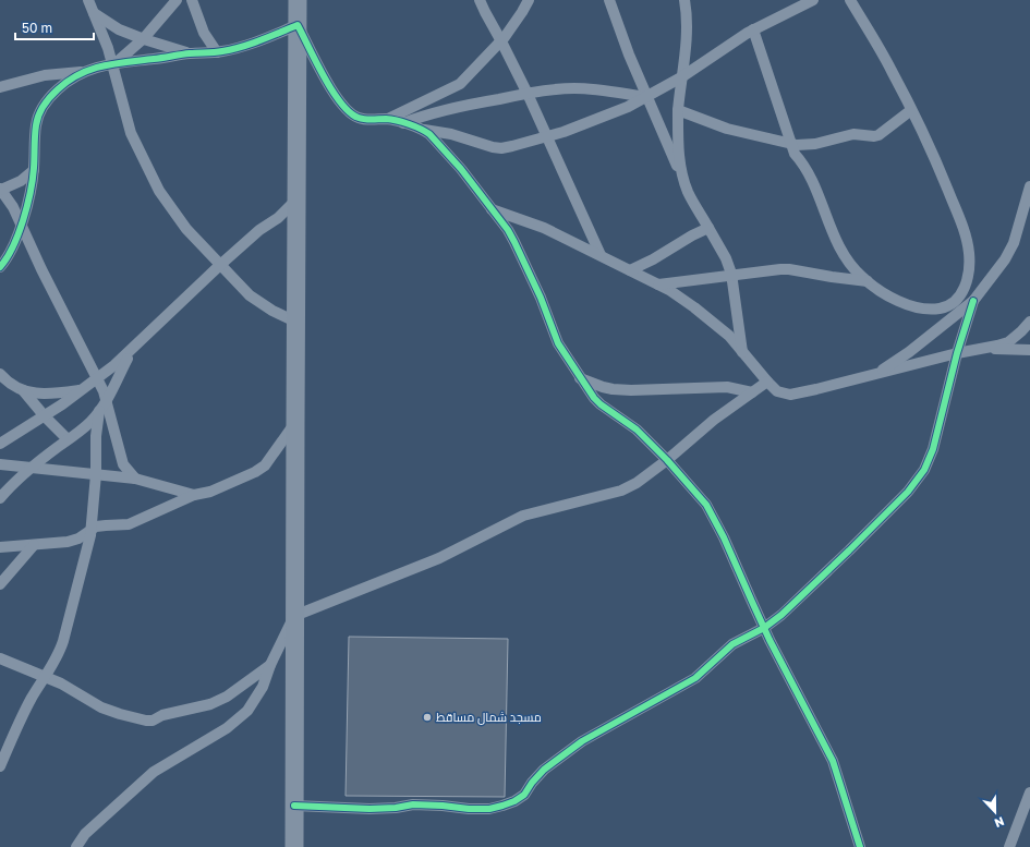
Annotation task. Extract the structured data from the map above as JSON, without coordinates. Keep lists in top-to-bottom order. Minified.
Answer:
{"places":["مسجد شمال مساقط"],"scale_bar":"50 m","north":"bottom"}
